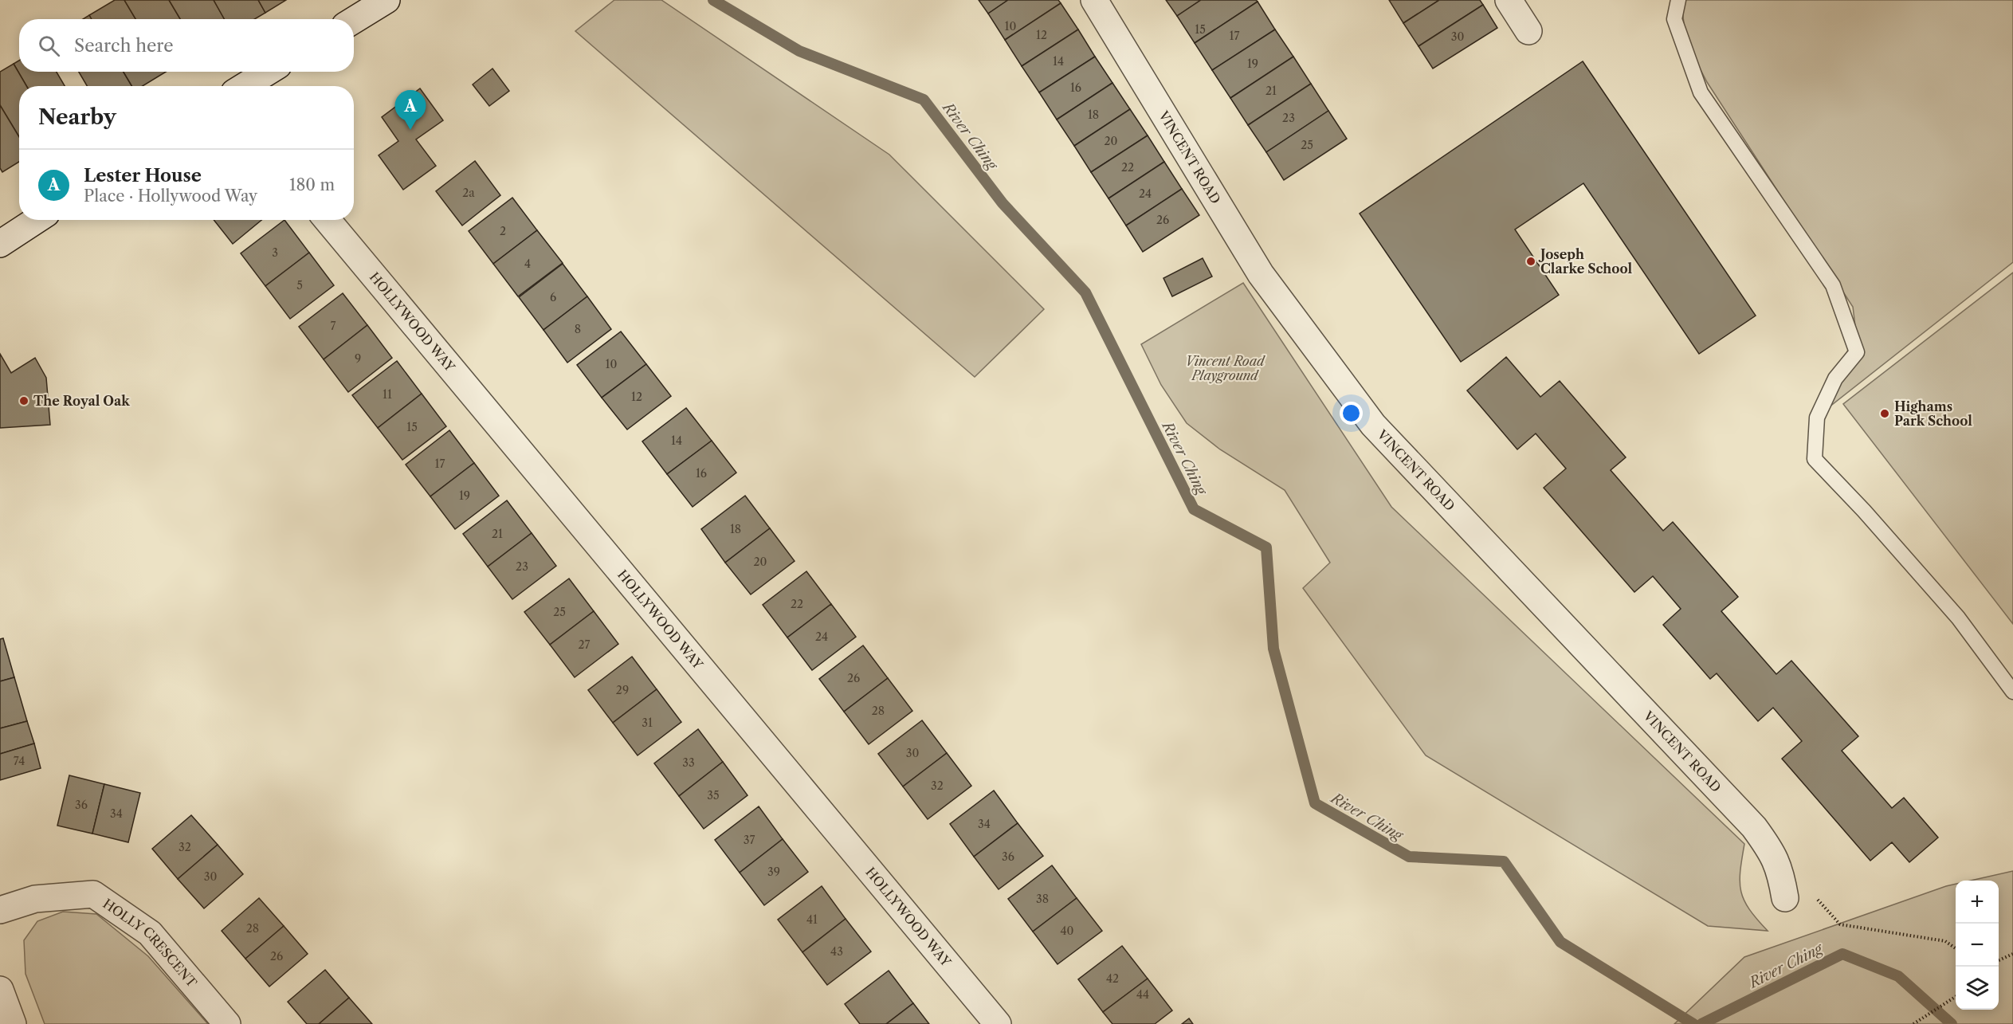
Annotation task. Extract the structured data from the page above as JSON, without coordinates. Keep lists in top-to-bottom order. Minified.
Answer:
{"streets":{"street":["VINCENT ROAD","HOLLYWOOD WAY","HOLLY CRESCENT"]},"water":["River Ching"],"parks":["Vincent Road Playground"],"places":["Joseph Clarke School","The Royal Oak","Highams Park School"],"house_numbers":["10","15","12","17","30","14","19","16","21","18","23","20","25","22","2a","24","26","2","3","4","5","6","7","8","9","10","11","12","15","14","17","16","19","18","21","20","23","22","25","24","27","26","29","28","31","30","74","33","32","35","36","34","34","37","32","36","39","30","38","41","28","40","43","26","42","44"],"page":{"search":"Search here","heading":"Nearby","pins":"A","list":[{"mark":"A","name":"Lester House","note":"Place · Hollywood Way","value":"180 m"}],"map_buttons":["+","−"]}}
